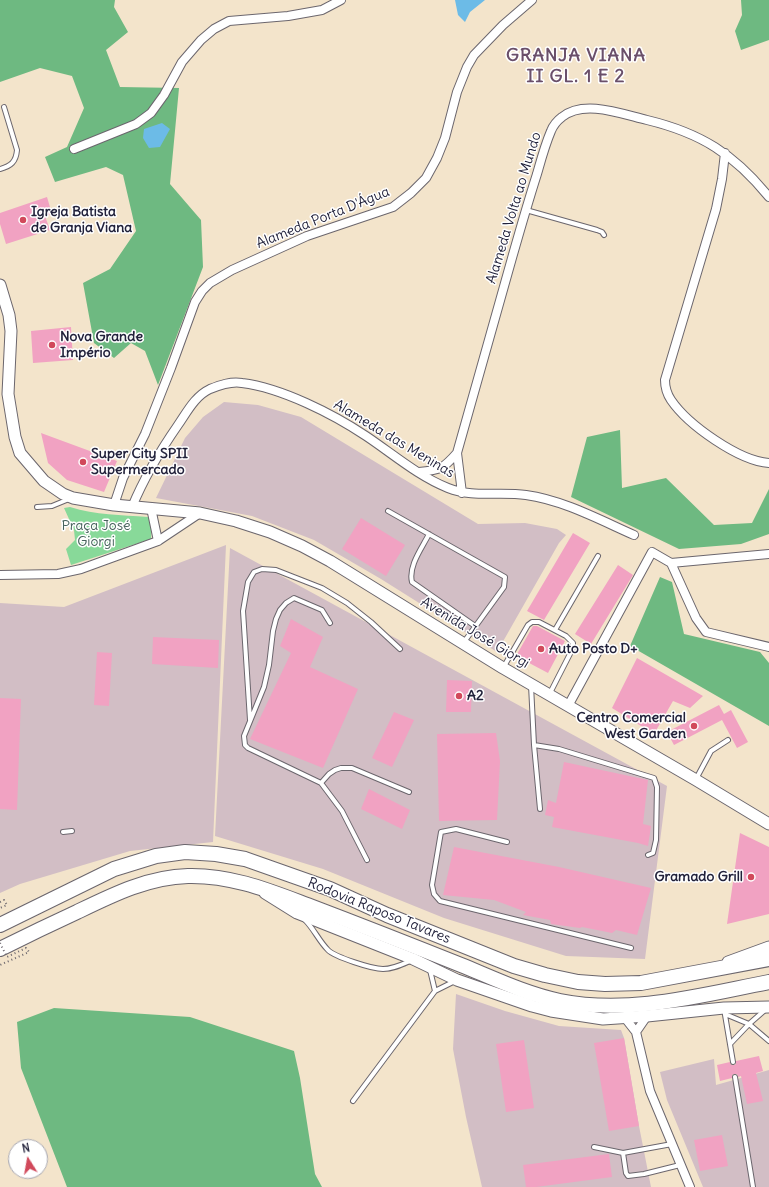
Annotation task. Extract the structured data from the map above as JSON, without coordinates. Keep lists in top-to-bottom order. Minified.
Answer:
{"streets":{"highway":["Rodovia Raposo Tavares"],"street":["Alameda Volta ao Mundo","Alameda Porta D'Água","Alameda das Meninas","Avenida José Giorgi"]},"crossings":[["Alameda Volta ao Mundo","Alameda das Meninas"],["Alameda Porta D'Água","Avenida José Giorgi"],["Alameda das Meninas","Avenida José Giorgi"]],"districts":["GRANJA VIANA II GL. 1 E 2"],"parks":["Praça José Giorgi"],"places":["Igreja Batista de Granja Viana","Nova Grande Império","Super City SPII Supermercado","Auto Posto D+","A2","Centro Comercial West Garden","Gramado Grill"],"north":"top"}
